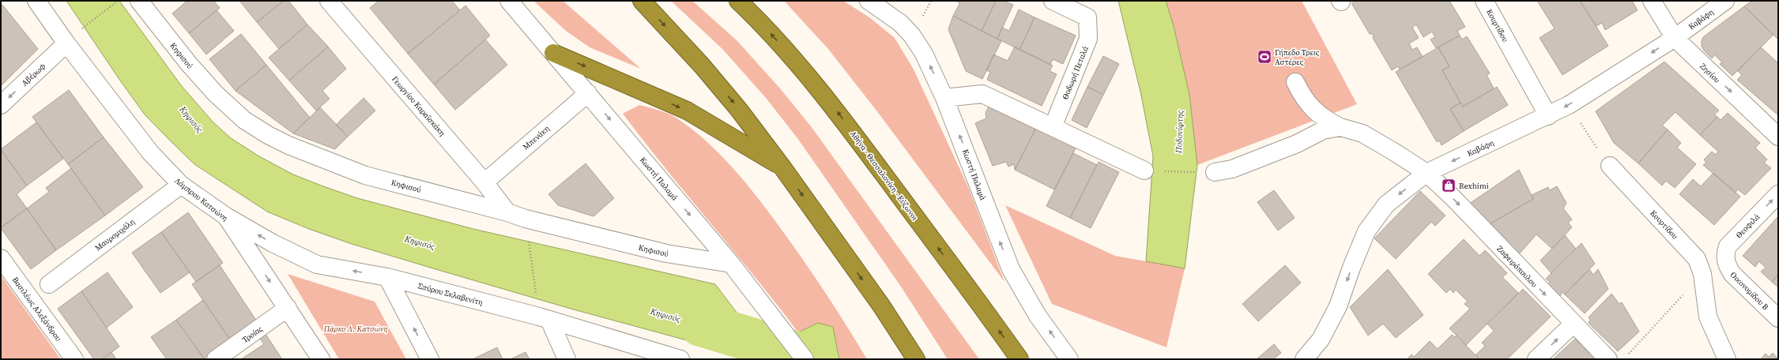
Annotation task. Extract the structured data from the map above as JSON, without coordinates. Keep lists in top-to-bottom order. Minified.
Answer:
{"streets":{"highway":["Αθήνα - Θεσσαλονίκη - Εύζωνοι"],"street":["Καβάφη","Κουρτίδου","Κηφισού","Θοδωρή Πεταλά","Ζησίου","Αβέρωφ","Γεωργίου Καραϊσκάκη","Μπενάκη","Κωστή Παλαμά","Λάμπρου Κατσώνη","Θεοφιλά","Μαυρομιχάλη","Ζαφειρόπουλου","Οικονομίδου Β","Σπύρου Σκλαβενίτη","Βασιλέως Αλεξάνδρου","Τροίας"]},"crossings":[["Καβάφη","Κουρτίδου"],["Καβάφη","Ζησίου"],["Καβάφη","Ζαφειρόπουλου"],["Κηφισού","Γεωργίου Καραϊσκάκη"],["Κηφισού","Κωστή Παλαμά"],["Αβέρωφ","Λάμπρου Κατσώνη"],["Γεωργίου Καραϊσκάκη","Μπενάκη"],["Μπενάκη","Κωστή Παλαμά"],["Λάμπρου Κατσώνη","Μαυρομιχάλη"],["Λάμπρου Κατσώνη","Σπύρου Σκλαβενίτη"],["Λάμπρου Κατσώνη","Τροίας"],["Θεοφιλά","Οικονομίδου Β"]],"one_way":["Καβάφη","Ζησίου","Αβέρωφ","Θεοφιλά","Ζαφειρόπουλου","Σπύρου Σκλαβενίτη"],"water":["Κηφισός","Ποδονίφτης"],"parks":["Πάρκο Λ. Κατσώνη"],"places":{"sports":["Γήπεδο Τρεις Αστέρες"],"shop":["Rexhimi"]}}
